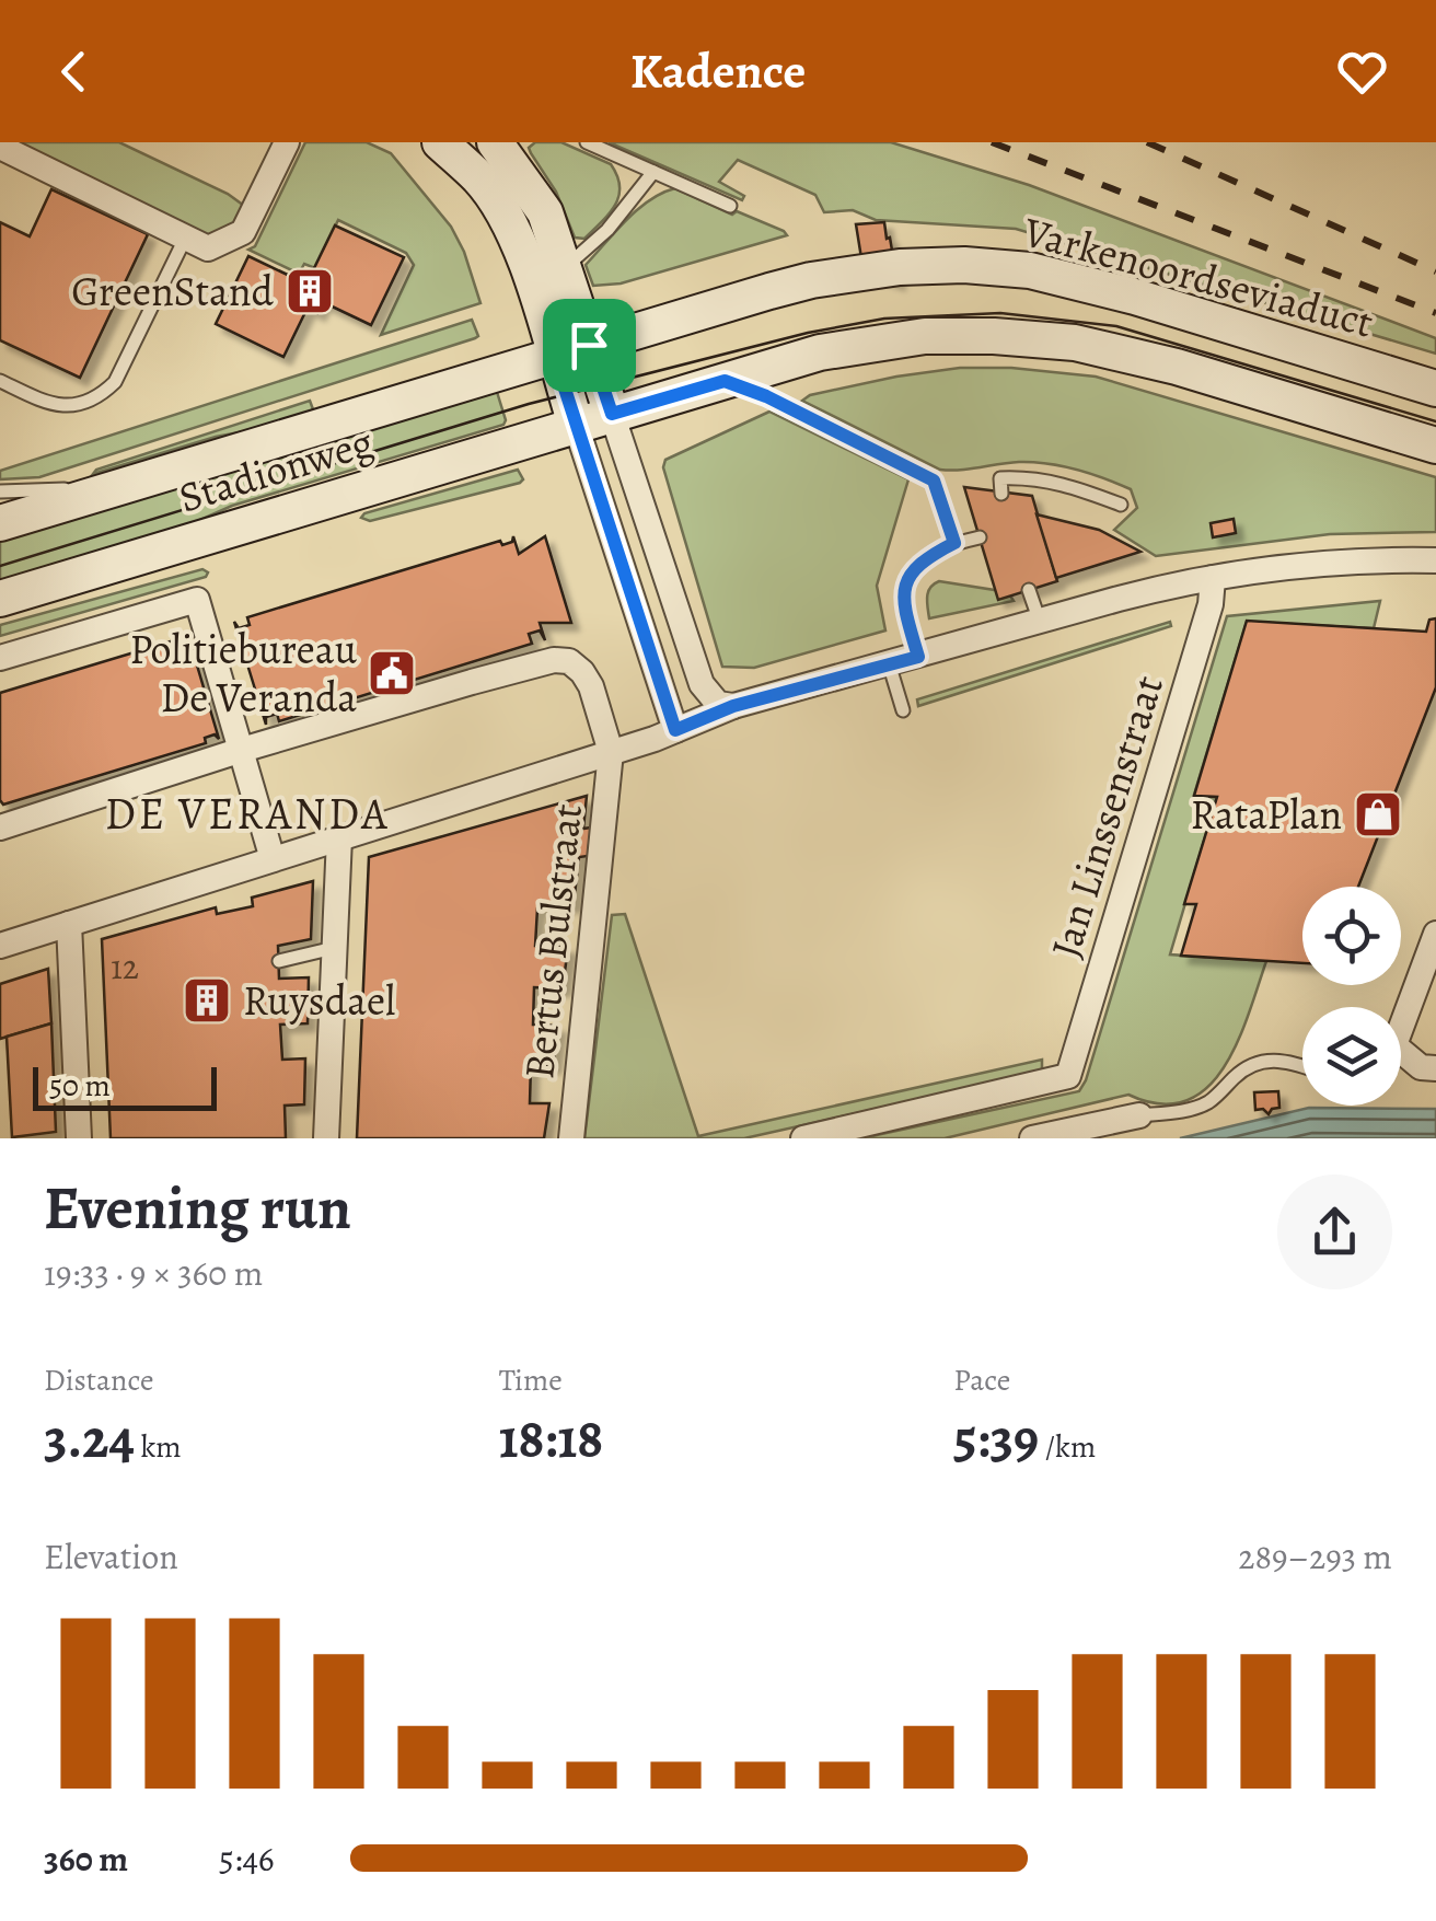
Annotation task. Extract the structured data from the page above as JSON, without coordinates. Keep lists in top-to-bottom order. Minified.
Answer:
{"streets":{"main road":["Varkenoordseviaduct","Stadionweg"],"street":["Jan Linssenstraat","Bertus Bulstraat"]},"crossings":[["Varkenoordseviaduct","Stadionweg"]],"districts":["DE VERANDA"],"places":{"building":["GreenStand","Ruysdael"],"public building":["Politiebureau De Veranda"],"shop":["RataPlan"]},"house_numbers":["12"],"scale_bar":"50 m","page":{"header":"Kadence","scale":"50 m","heading":["Evening run","19:33 · 9 × 360 m"],"stats":[["Distance","3.24 km"],["Time","18:18"],["Pace","5:39 /km"]],"chart":["Elevation","289–293 m"],"list":[{"name":"360 m","note":"5:46"}]}}
